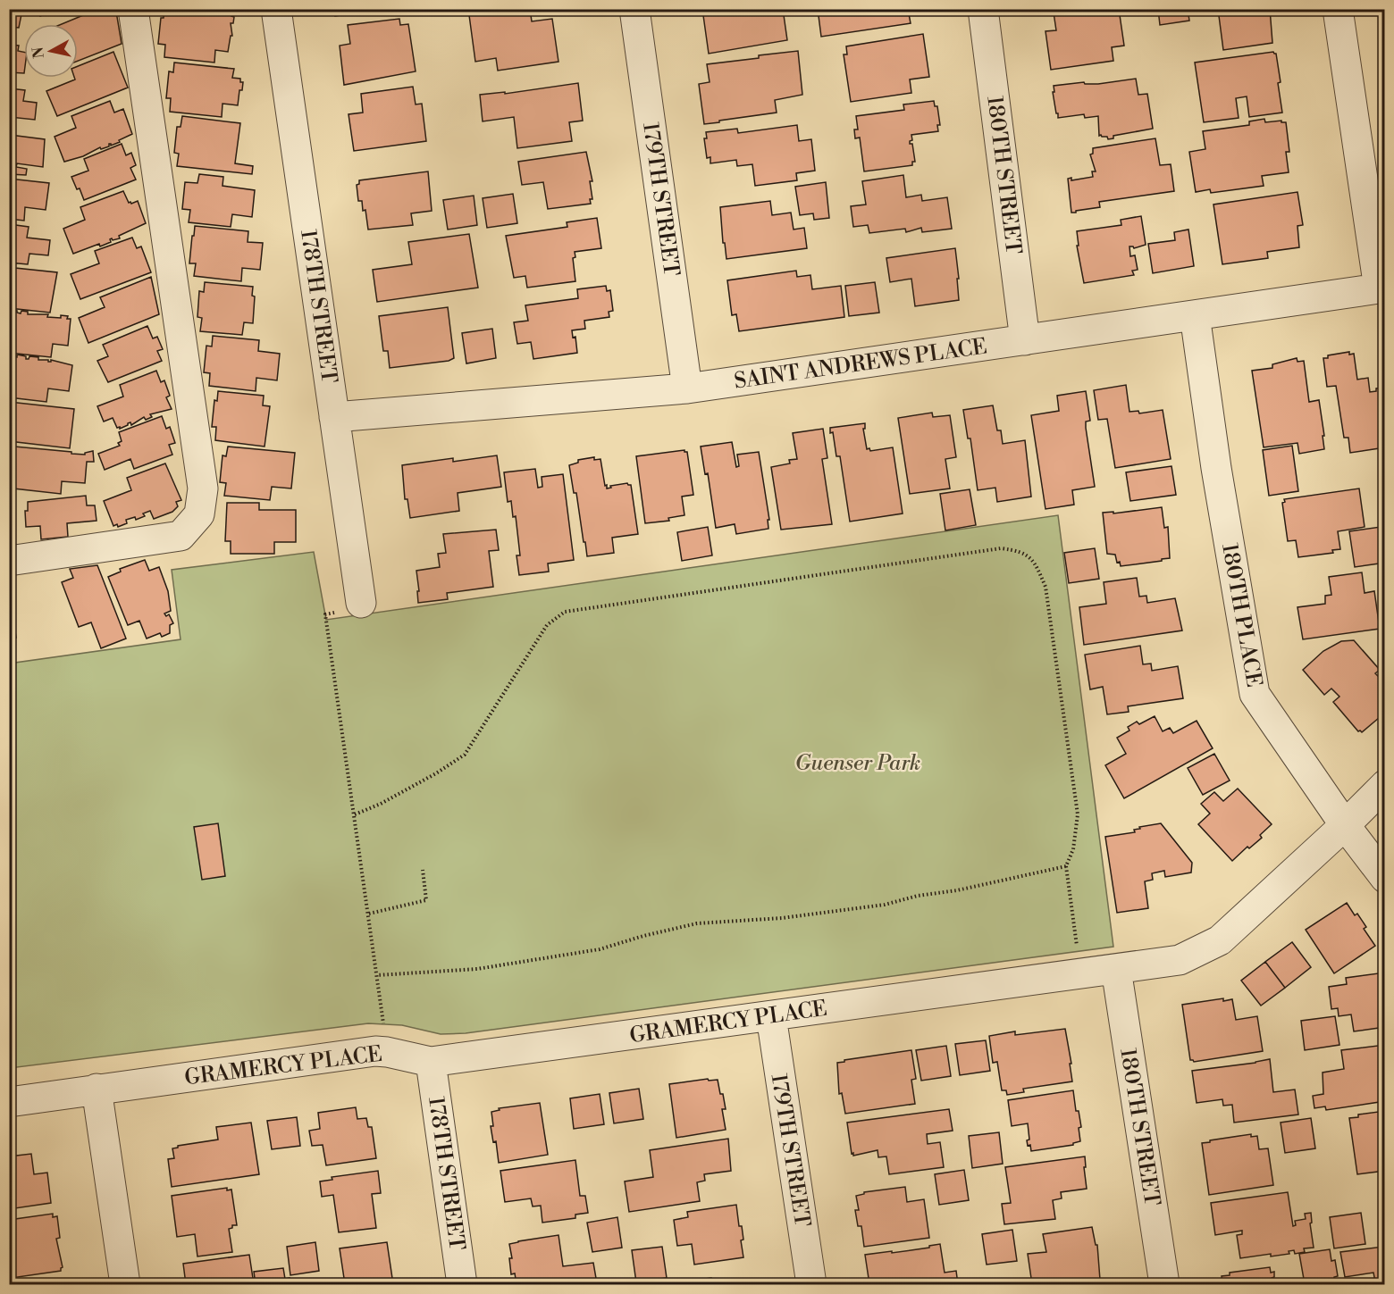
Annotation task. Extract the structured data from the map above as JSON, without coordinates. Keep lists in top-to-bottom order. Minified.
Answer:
{"streets":{"street":["180TH STREET","179TH STREET","178TH STREET","SAINT ANDREWS PLACE","180TH PLACE","GRAMERCY PLACE"]},"crossings":[["180TH STREET","SAINT ANDREWS PLACE"],["180TH STREET","GRAMERCY PLACE"],["179TH STREET","SAINT ANDREWS PLACE"],["179TH STREET","GRAMERCY PLACE"],["178TH STREET","SAINT ANDREWS PLACE"],["178TH STREET","GRAMERCY PLACE"],["SAINT ANDREWS PLACE","180TH PLACE"],["180TH PLACE","GRAMERCY PLACE"]],"parks":["Guenser Park"],"north":"left"}
